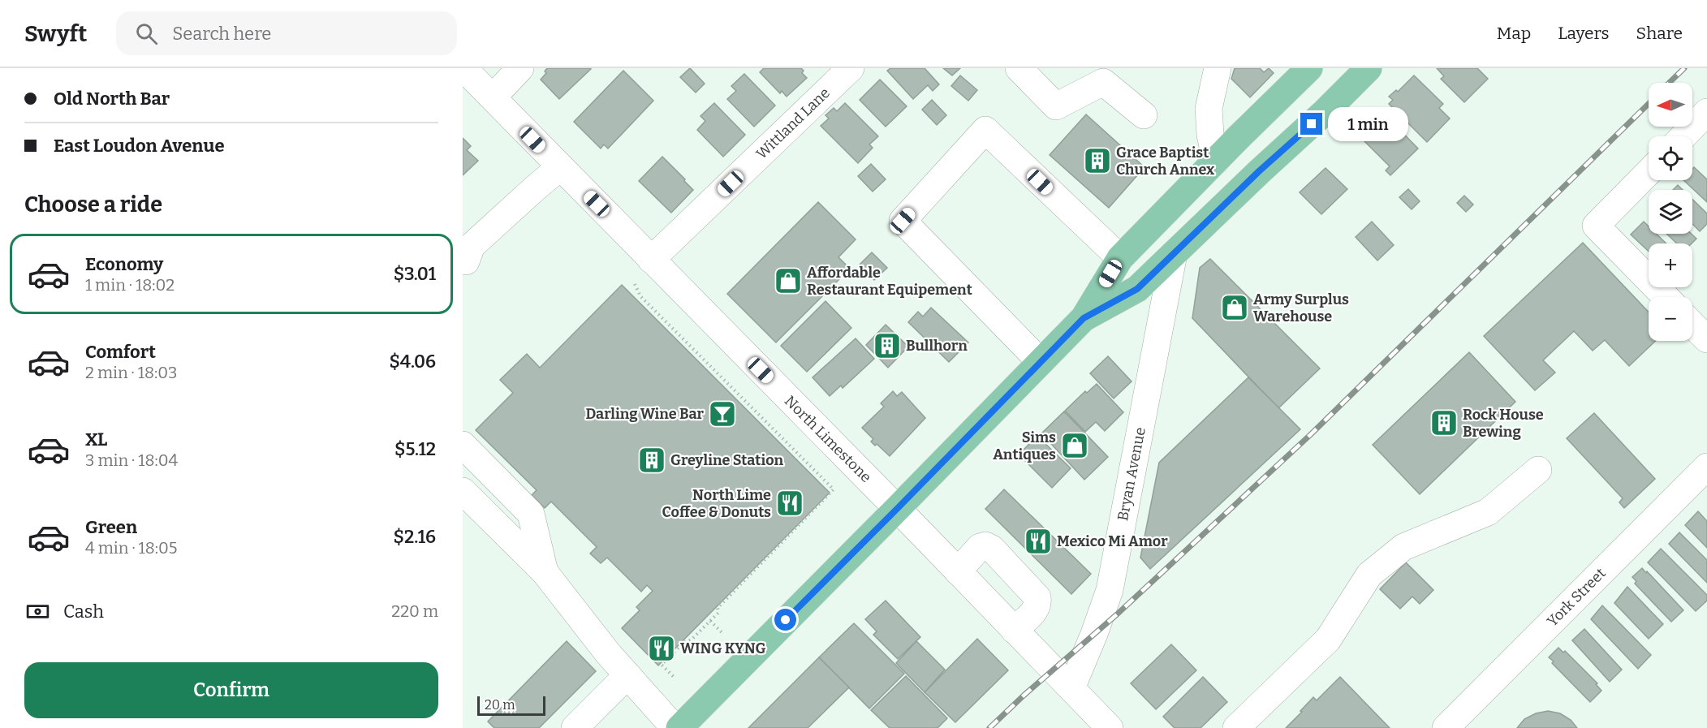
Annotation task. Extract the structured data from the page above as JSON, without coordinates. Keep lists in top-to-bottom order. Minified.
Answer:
{"streets":{"street":["Wittland Lane","North Limestone","Bryan Avenue","York Street"]},"crossings":[["Wittland Lane","North Limestone"],["North Limestone","Bryan Avenue"]],"places":{"building":["Grace Baptist Church Annex","Bullhorn","Rock House Brewing","Greyline Station"],"shop":["Affordable Restaurant Equipement","Army Surplus Warehouse","Sims Antiques"],"bar":["Darling Wine Bar"],"restaurant":["North Lime Coffee & Donuts","Mexico Mi Amor","WING KYNG"]},"scale_bar":"20 m","north":"left","page":{"header":"Swyft","search":"Search here","nav":["Map","Layers","Share"],"banner":["Old North Bar","East Loudon Avenue"],"map_buttons":["+","−"],"bubble":"1 min","heading":"Choose a ride","list":[{"name":"Economy","note":"1 min · 18:02","value":"$3.01"},{"name":"Comfort","note":"2 min · 18:03","value":"$4.06"},{"name":"XL","note":"3 min · 18:04","value":"$5.12"},{"name":"Green","note":"4 min · 18:05","value":"$2.16"}],"pay":["Cash","220 m"],"buttons":"Confirm","scale":"20 m"}}
